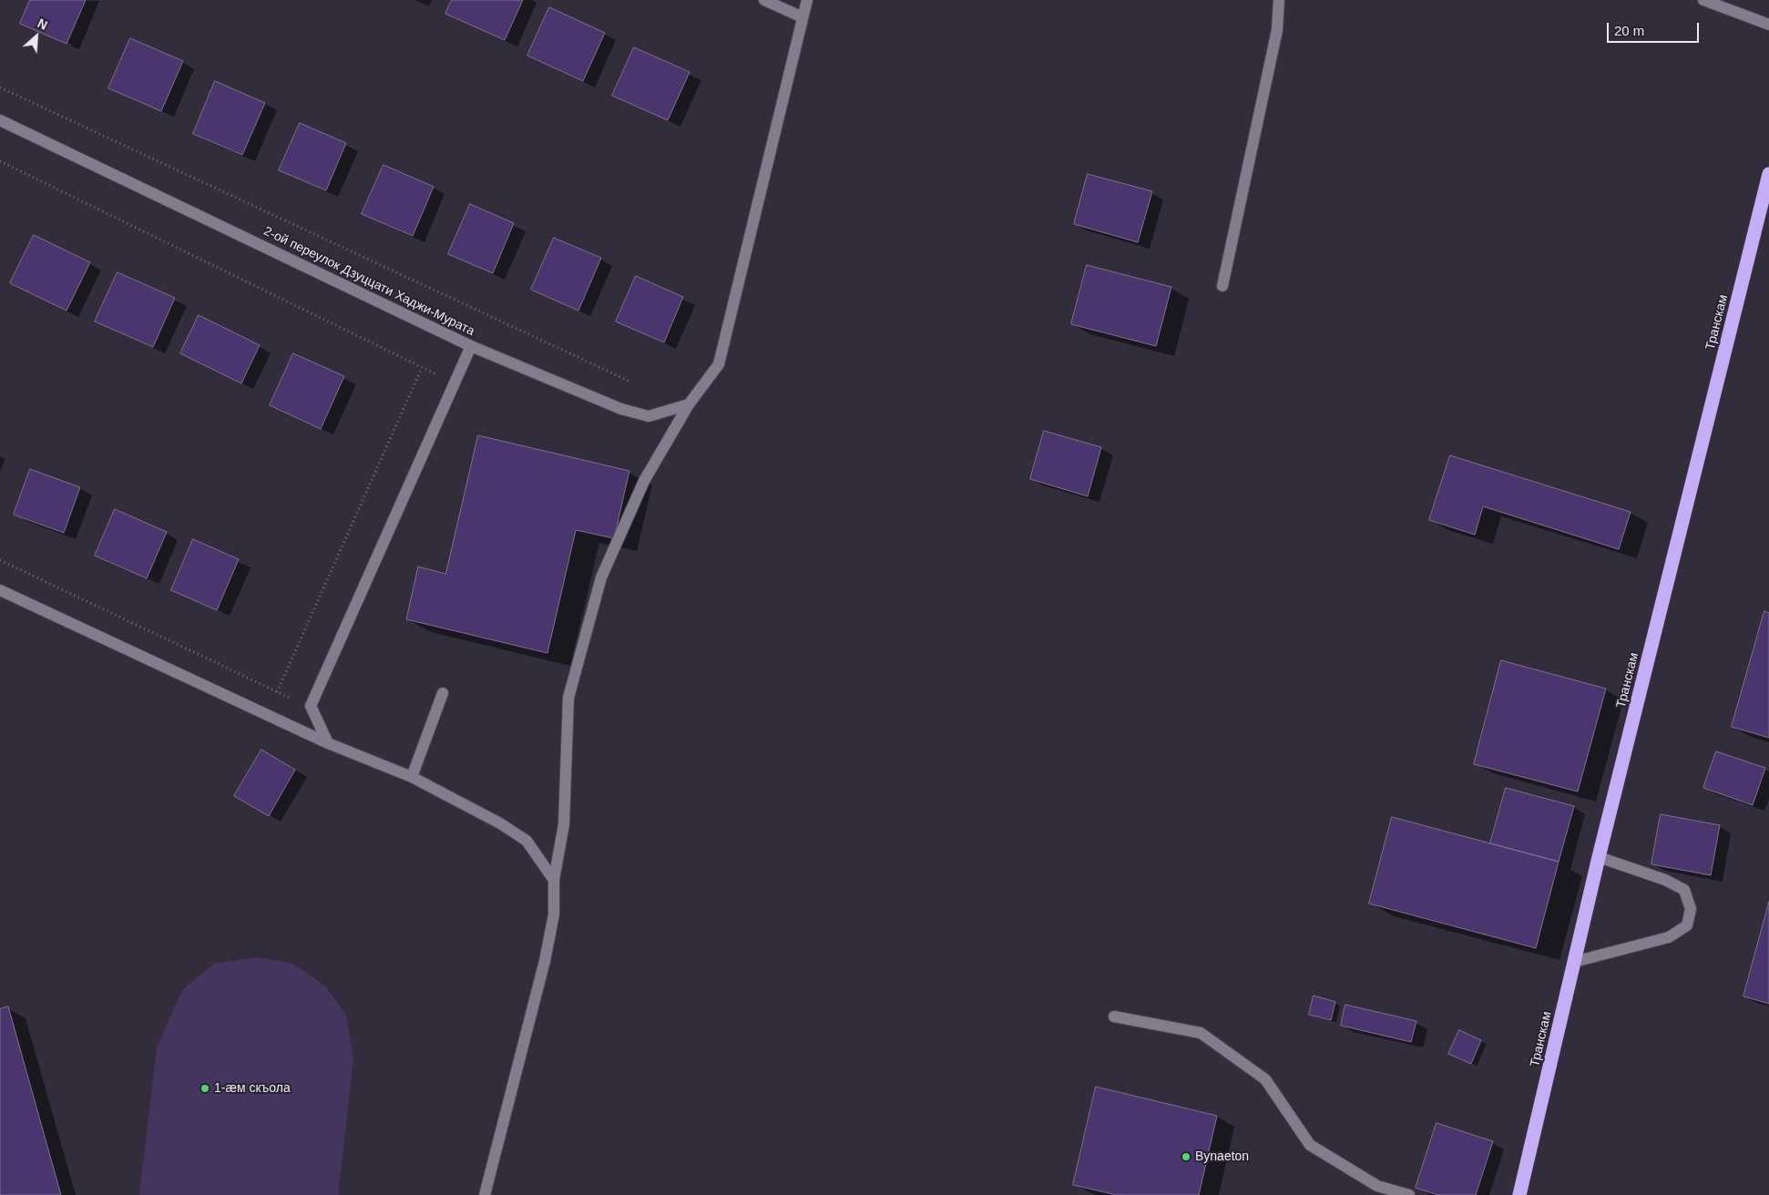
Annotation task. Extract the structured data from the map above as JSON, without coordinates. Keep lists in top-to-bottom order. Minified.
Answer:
{"streets":{"highway":["Транскам"],"street":["2-ой переулок Дзуццати Хаджи-Мурата"]},"places":["1-æм скъола","Bynaeton"],"scale_bar":"20 m","north":"top right"}
